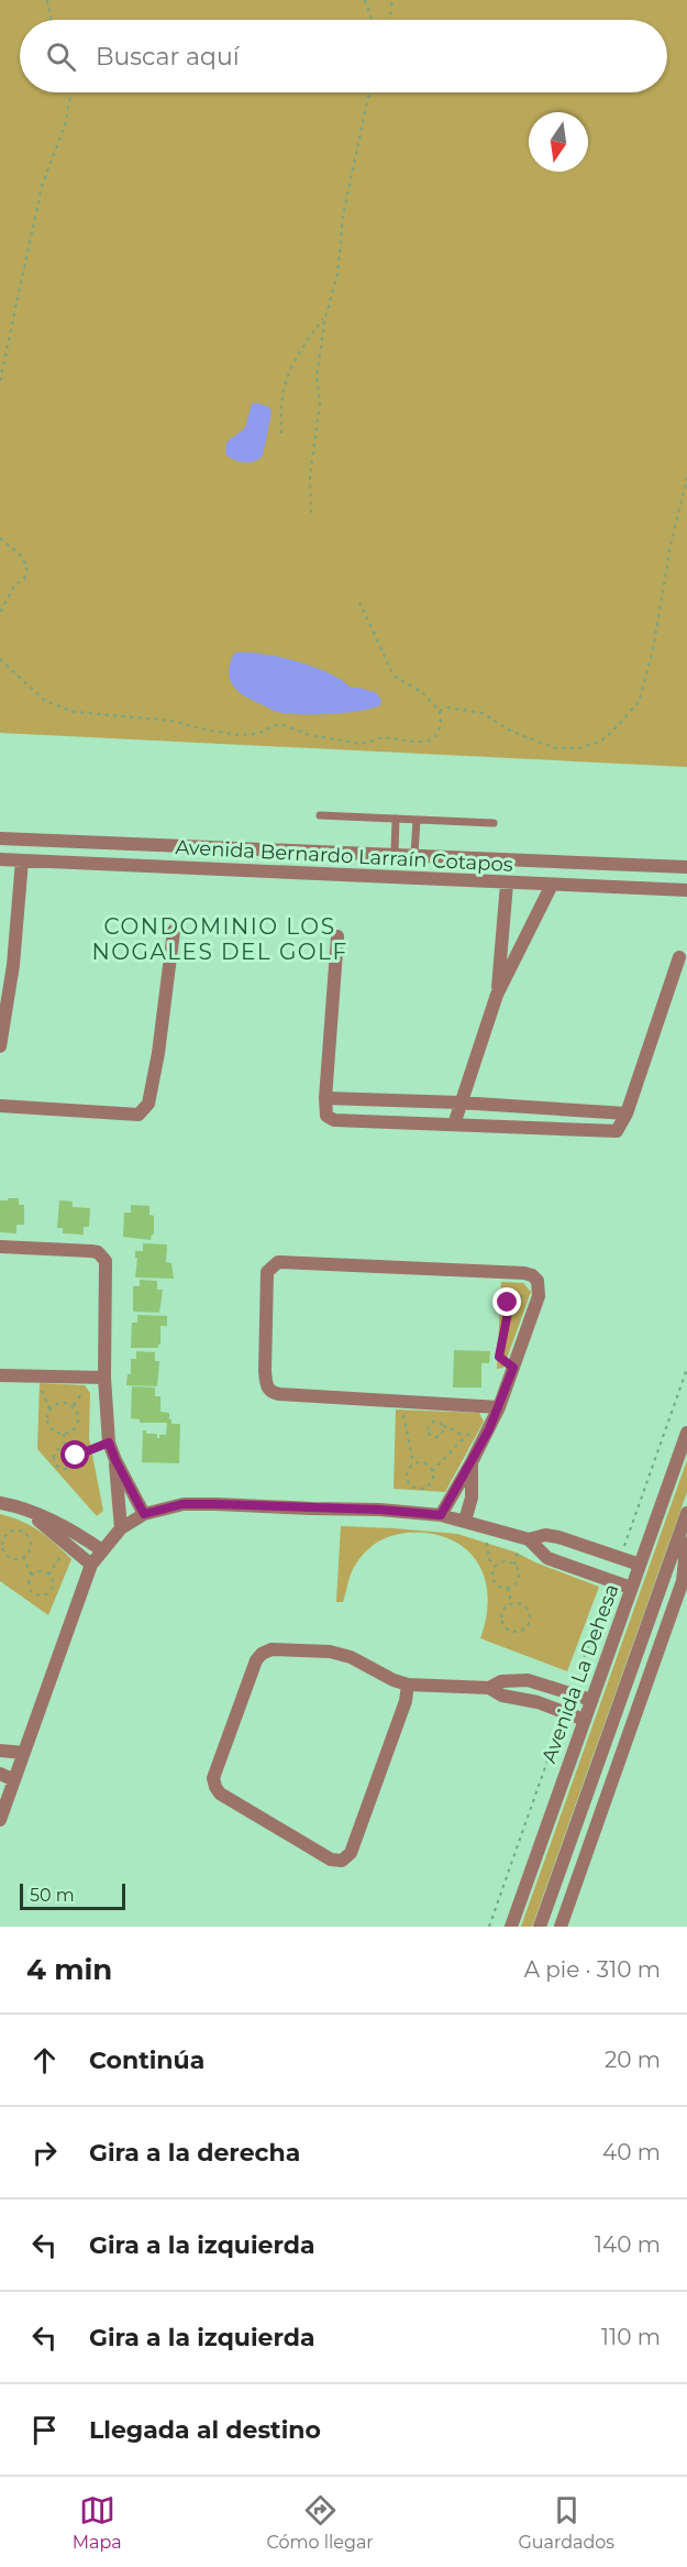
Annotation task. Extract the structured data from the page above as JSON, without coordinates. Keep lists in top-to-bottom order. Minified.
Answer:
{"streets":{"street":["Avenida Bernardo Larraín Cotapos","Avenida La Dehesa"]},"districts":["CONDOMINIO LOS NOGALES DEL GOLF"],"scale_bar":"50 m","north":"bottom","page":{"search":"Buscar aquí","scale":"50 m","heading":["4 min","A pie · 310 m"],"list":[["Continúa","20 m"],["Gira a la derecha","40 m"],["Gira a la izquierda","140 m"],["Gira a la izquierda","110 m"],"Llegada al destino"],"nav":["Mapa","Cómo llegar","Guardados"]}}
